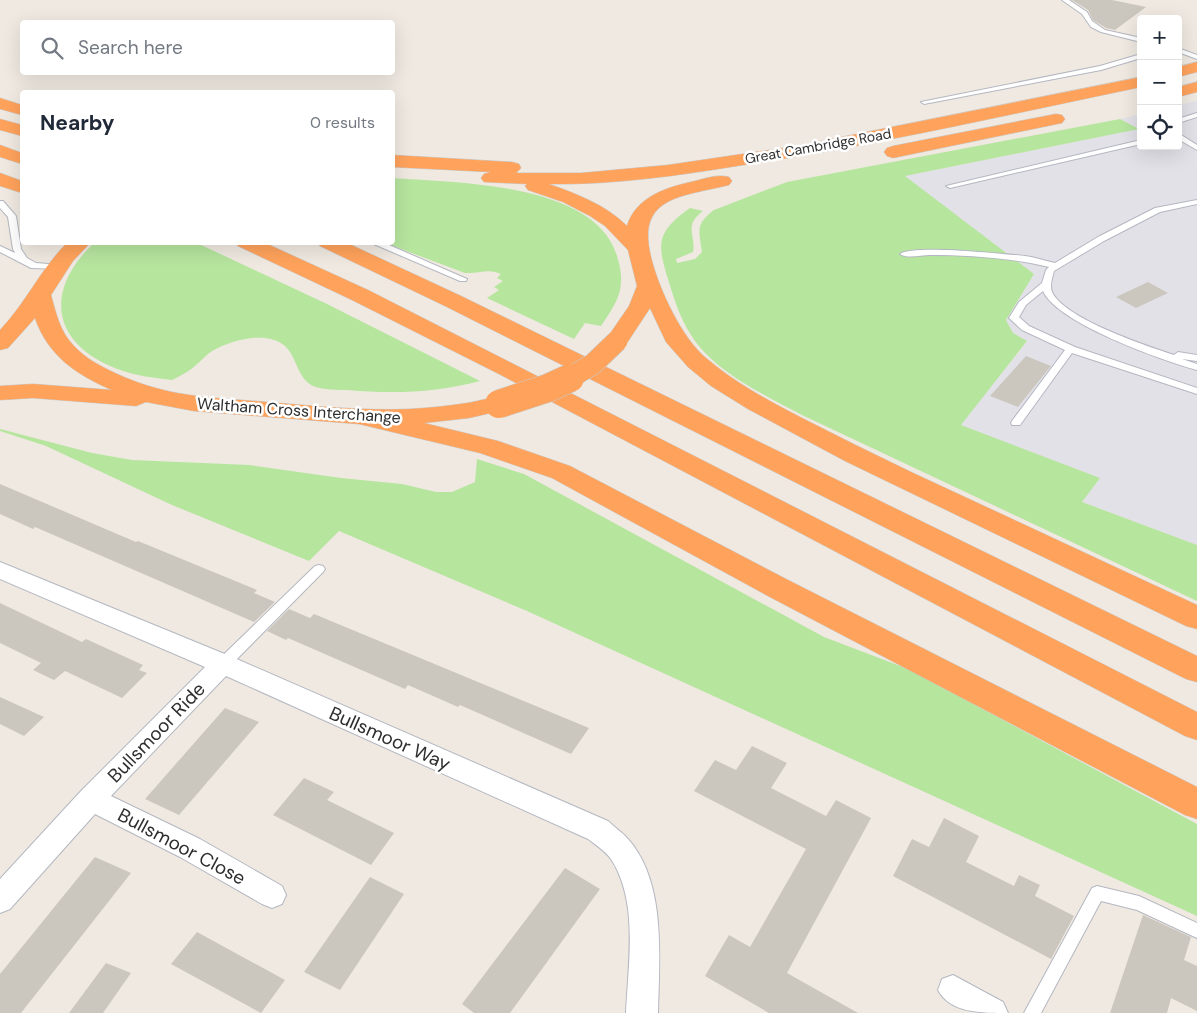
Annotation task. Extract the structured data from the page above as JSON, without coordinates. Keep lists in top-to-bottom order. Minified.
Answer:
{"streets":{"highway":["Great Cambridge Road","Waltham Cross Interchange"],"street":["Bullsmoor Ride","Bullsmoor Way","Bullsmoor Close"]},"crossings":[["Bullsmoor Ride","Bullsmoor Way"],["Bullsmoor Ride","Bullsmoor Close"]],"page":{"map_buttons":["+","−"],"search":"Search here","heading":["Nearby","0 results"]}}
